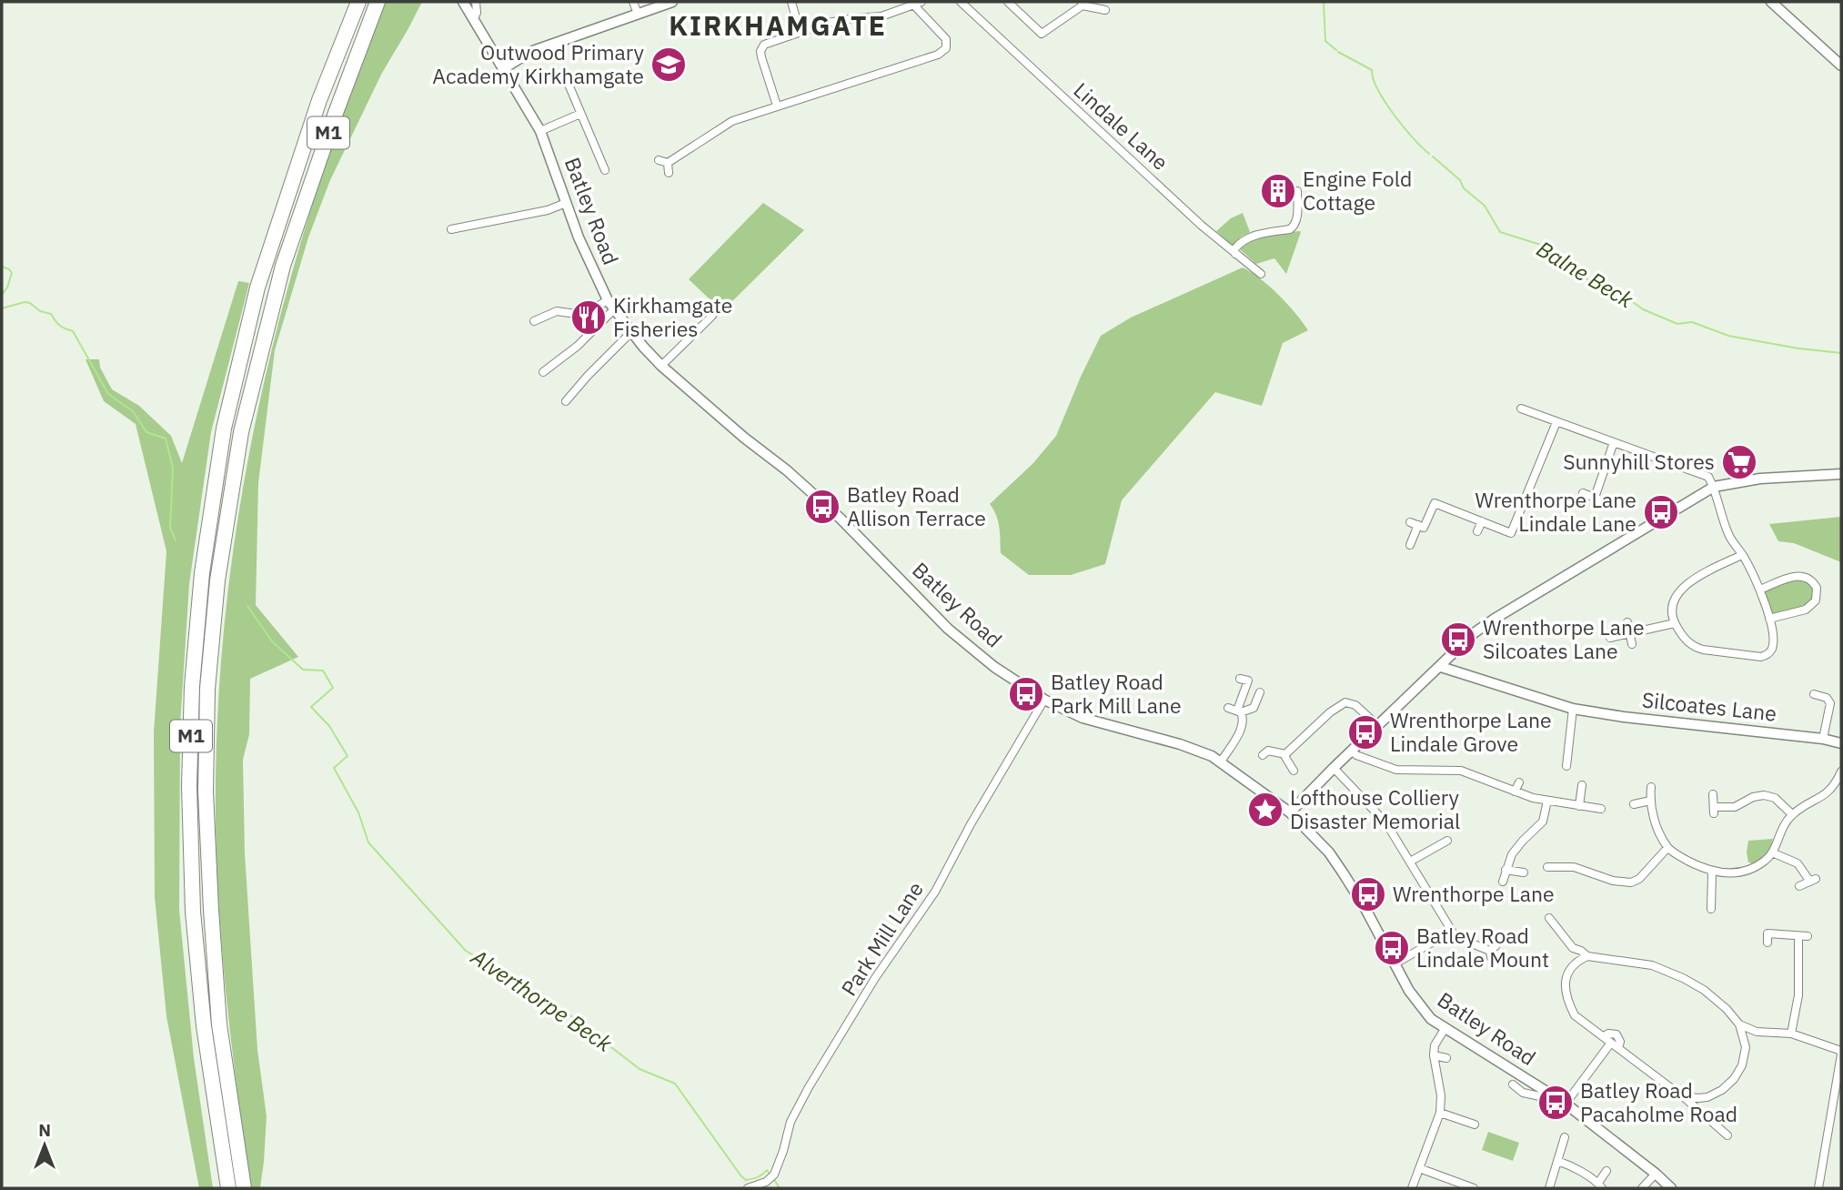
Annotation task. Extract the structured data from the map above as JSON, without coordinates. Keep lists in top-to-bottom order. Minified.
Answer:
{"streets":{"highway":["M1"],"street":["Lindale Lane","Batley Road","Silcoates Lane","Park Mill Lane"]},"crossings":[["Batley Road","Park Mill Lane"]],"districts":["KIRKHAMGATE"],"water":["Balne Beck","Alverthorpe Beck"],"places":{"school or university":["Outwood Primary Academy Kirkhamgate"],"building":["Engine Fold Cottage"],"restaurant":["Kirkhamgate Fisheries"],"supermarket":["Sunnyhill Stores"],"bus stop":["Batley Road Allison Terrace","Wrenthorpe Lane Lindale Lane","Wrenthorpe Lane Silcoates Lane","Batley Road Park Mill Lane","Wrenthorpe Lane Lindale Grove","Wrenthorpe Lane","Batley Road Lindale Mount","Batley Road Pacaholme Road"],"place":["Lofthouse Colliery Disaster Memorial"]},"north":"top"}
